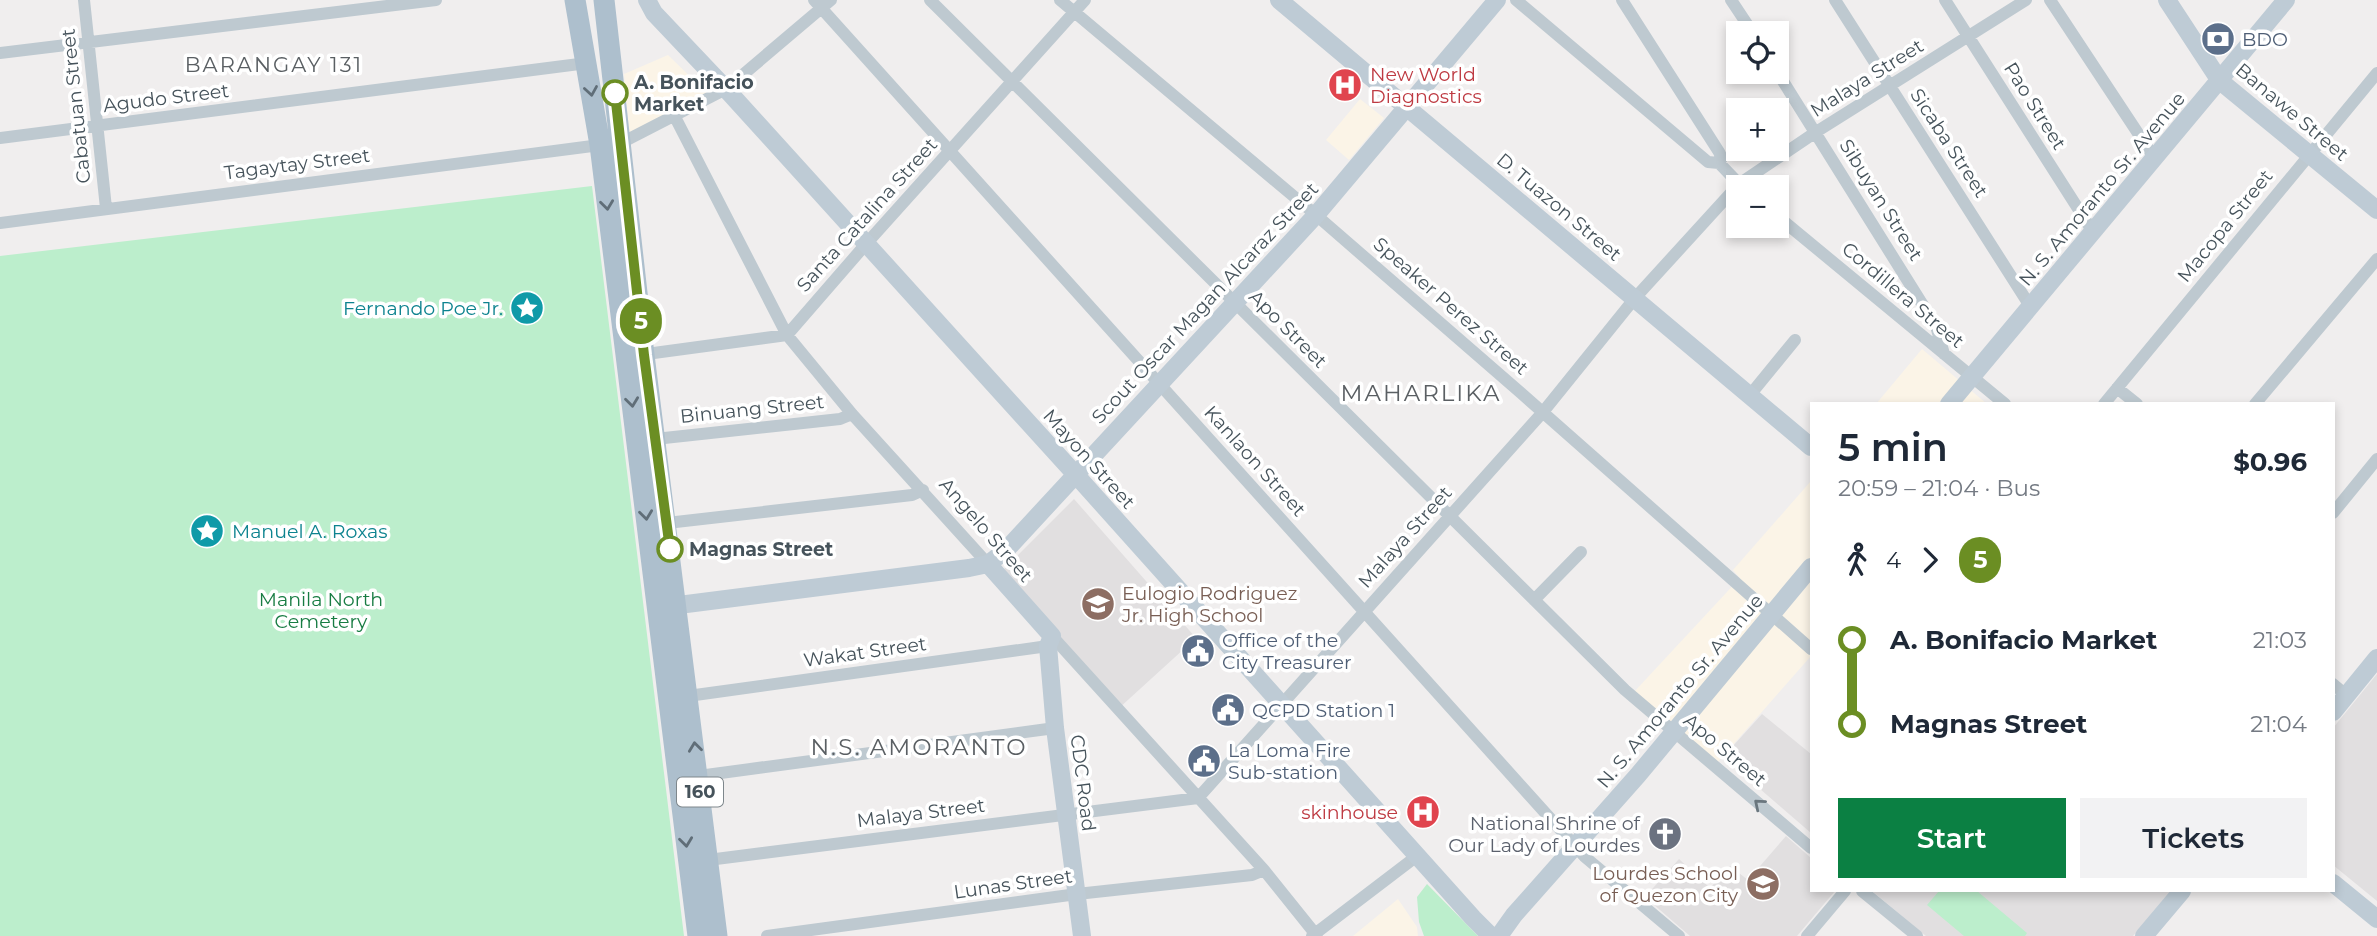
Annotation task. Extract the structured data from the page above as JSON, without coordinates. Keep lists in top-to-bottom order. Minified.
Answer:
{"streets":{"main road":["160"],"street":["Malaya Street","Agudo Street","Cabatuan Street","Pao Street","Banawe Street","Sicaba Street","Tagaytay Street","N. S. Amoranto Sr. Avenue","Sibuyan Street","D. Tuazon Street","Santa Catalina Street","Macopa Street","Cordillera Street","Scout Oscar Magan Alcaraz Street","Speaker Perez Street","Apo Street","Binuang Street","Mayon Street","Kanlaon Street","Angelo Street","Wakat Street","CDC Road","Lunas Street"]},"crossings":[["Malaya Street","Pao Street"],["Malaya Street","Sicaba Street"],["Malaya Street","Sibuyan Street"],["Malaya Street","D. Tuazon Street"],["Malaya Street","Speaker Perez Street"],["Malaya Street","Apo Street"],["Malaya Street","Mayon Street"],["Malaya Street","Kanlaon Street"],["Malaya Street","Angelo Street"],["Malaya Street","CDC Road"],["Malaya Street","160"],["Agudo Street","Cabatuan Street"],["Agudo Street","160"],["Cabatuan Street","Tagaytay Street"],["Pao Street","N. S. Amoranto Sr. Avenue"],["Banawe Street","N. S. Amoranto Sr. Avenue"],["Banawe Street","Macopa Street"],["Sicaba Street","N. S. Amoranto Sr. Avenue"],["Tagaytay Street","160"],["N. S. Amoranto Sr. Avenue","Cordillera Street"],["N. S. Amoranto Sr. Avenue","Speaker Perez Street"],["N. S. Amoranto Sr. Avenue","Apo Street"],["N. S. Amoranto Sr. Avenue","Kanlaon Street"],["Sibuyan Street","Cordillera Street"],["D. Tuazon Street","Scout Oscar Magan Alcaraz Street"],["Santa Catalina Street","Speaker Perez Street"],["Santa Catalina Street","Apo Street"],["Santa Catalina Street","Mayon Street"],["Santa Catalina Street","Kanlaon Street"],["Santa Catalina Street","Angelo Street"],["Scout Oscar Magan Alcaraz Street","Speaker Perez Street"],["Scout Oscar Magan Alcaraz Street","Apo Street"],["Scout Oscar Magan Alcaraz Street","Mayon Street"],["Scout Oscar Magan Alcaraz Street","Kanlaon Street"],["Scout Oscar Magan Alcaraz Street","Angelo Street"],["Binuang Street","Angelo Street"],["Binuang Street","160"],["Angelo Street","Wakat Street"],["Angelo Street","CDC Road"],["Angelo Street","Lunas Street"],["Wakat Street","CDC Road"],["Wakat Street","160"],["CDC Road","Lunas Street"]],"districts":["BARANGAY 131","MAHARLIKA","N.S. AMORANTO"],"parks":["Manila North Cemetery"],"places":{"bank":["BDO"],"hospital":["New World Diagnostics","skinhouse"],"other":["A. Bonifacio Market","Magnas Street"],"place":["Fernando Poe Jr.","Manuel A. Roxas"],"school or university":["Eulogio Rodriguez Jr. High School","Lourdes School of Quezon City"],"public building":["Office of the City Treasurer","QCPD Station 1","La Loma Fire Sub-station"],"church":["National Shrine of Our Lady of Lourdes"]},"lines":["bus line 5"],"page":{"on_map":"5","map_buttons":["+","−"],"heading":["5 min","20:59 – 21:04 · Bus","$0.96"],"legs":["4","5"],"list":[{"name":"A. Bonifacio Market","value":"21:03"},{"name":"Magnas Street","value":"21:04"}],"buttons":["Start","Tickets"]}}
